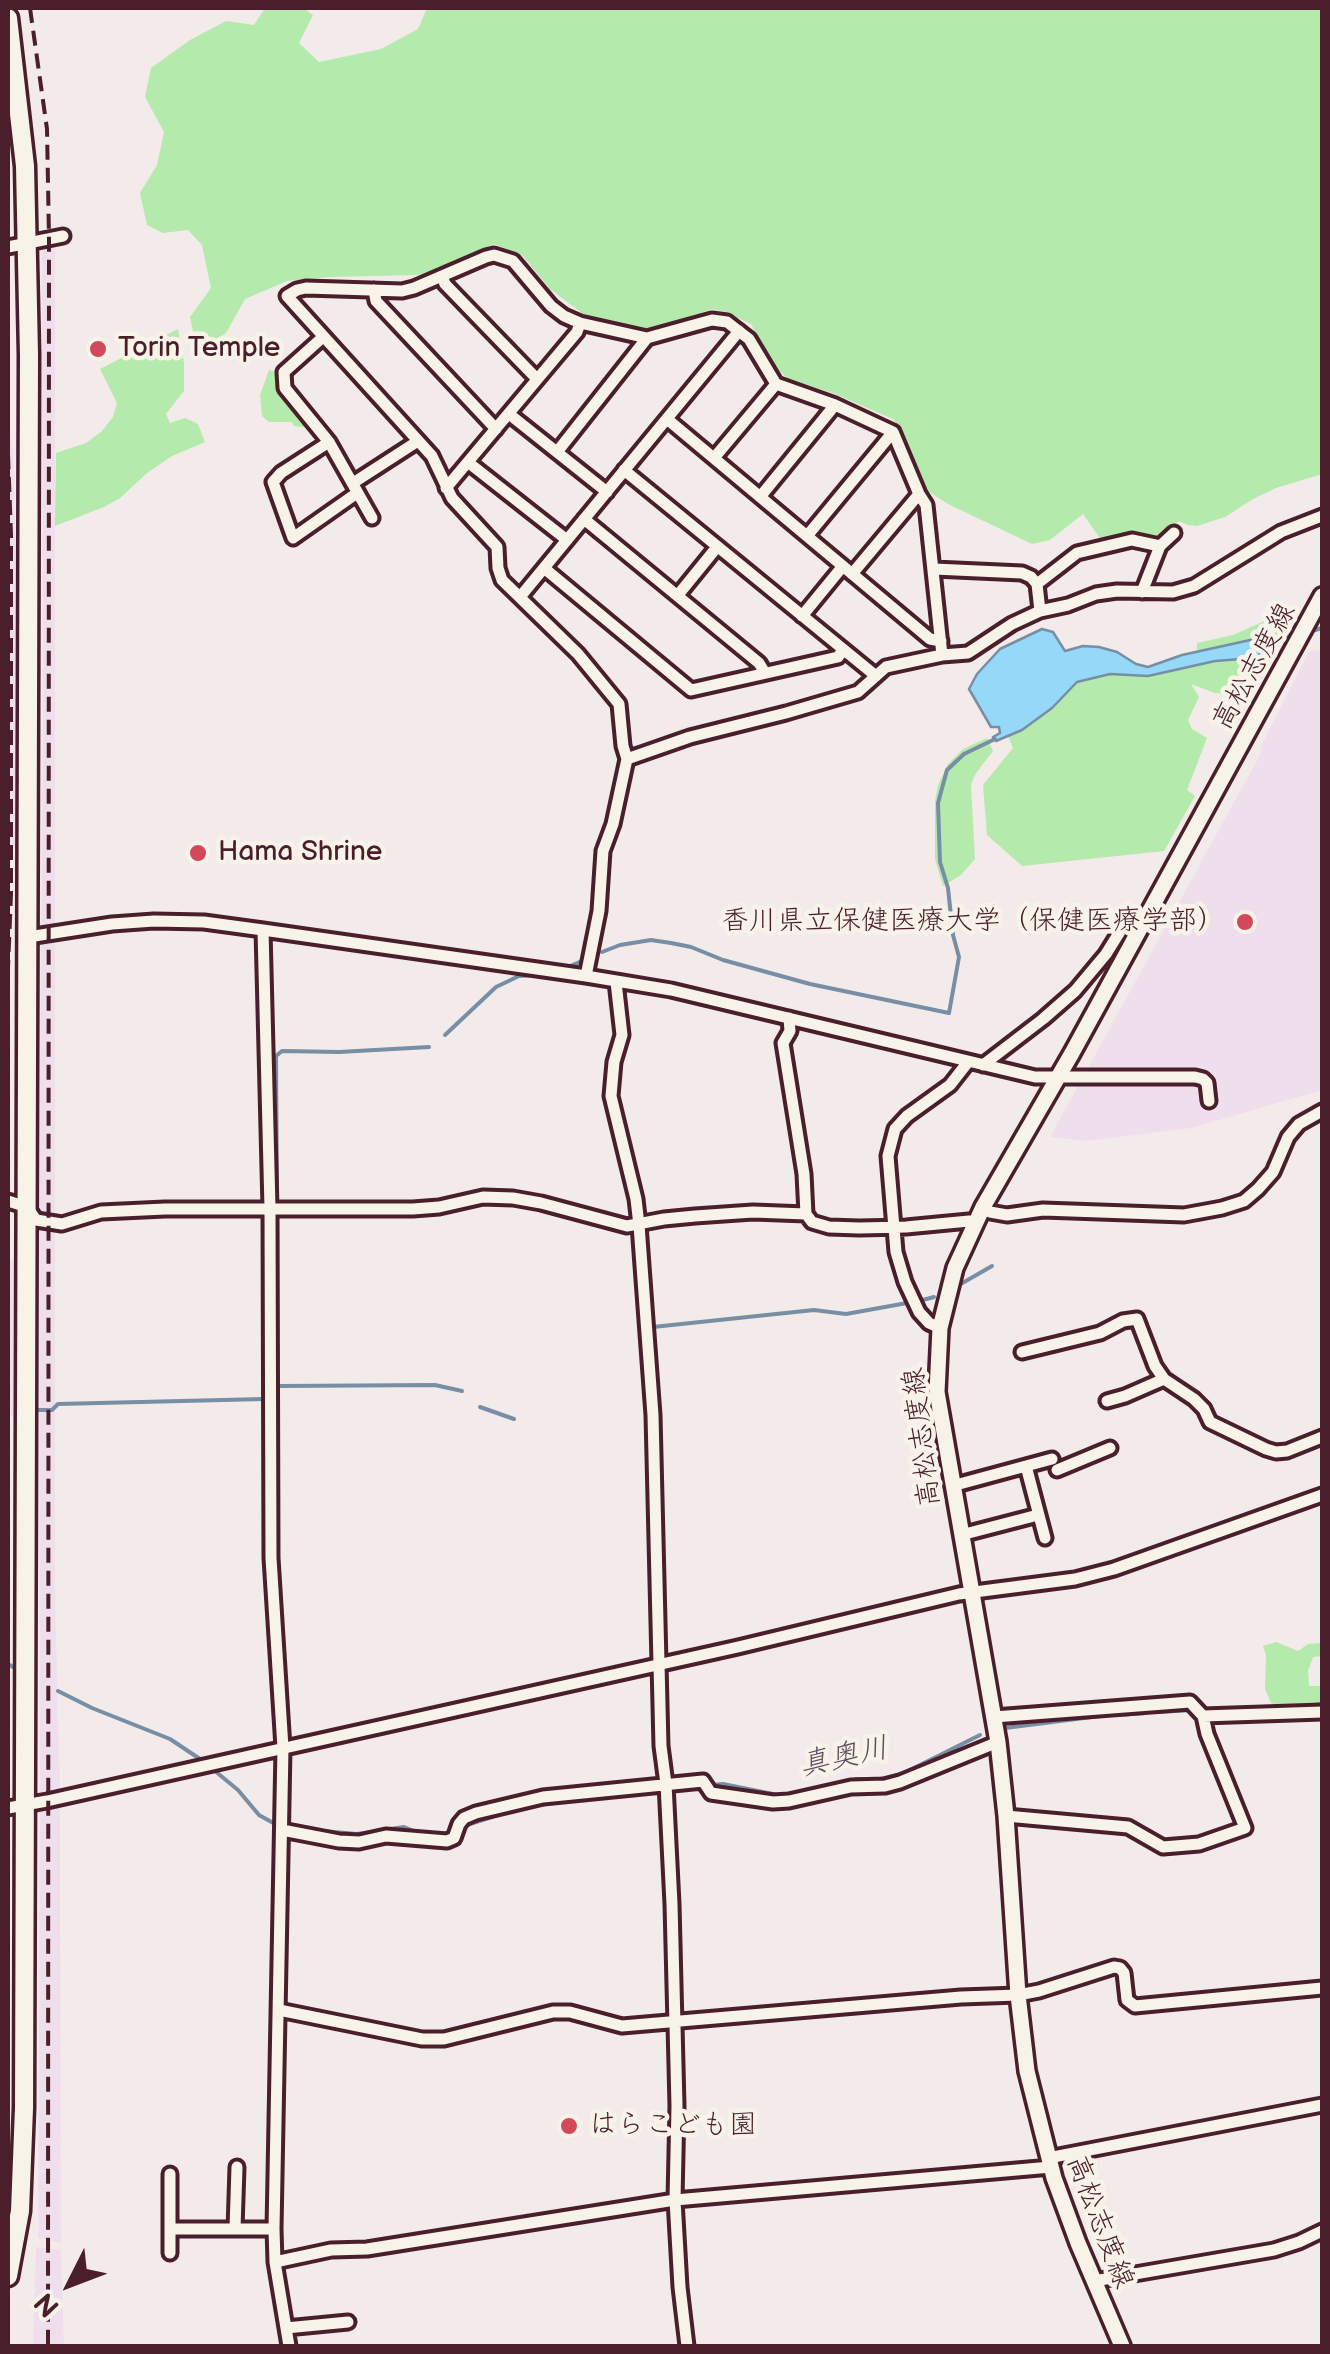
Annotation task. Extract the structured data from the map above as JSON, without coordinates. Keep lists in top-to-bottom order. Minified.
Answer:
{"streets":{"main road":["高松志度線"]},"water":["真奥川"],"places":["Torin Temple","Hama Shrine","香川県立保健医療大学（保健医療学部）","はらこども園"],"north":"bottom left"}
